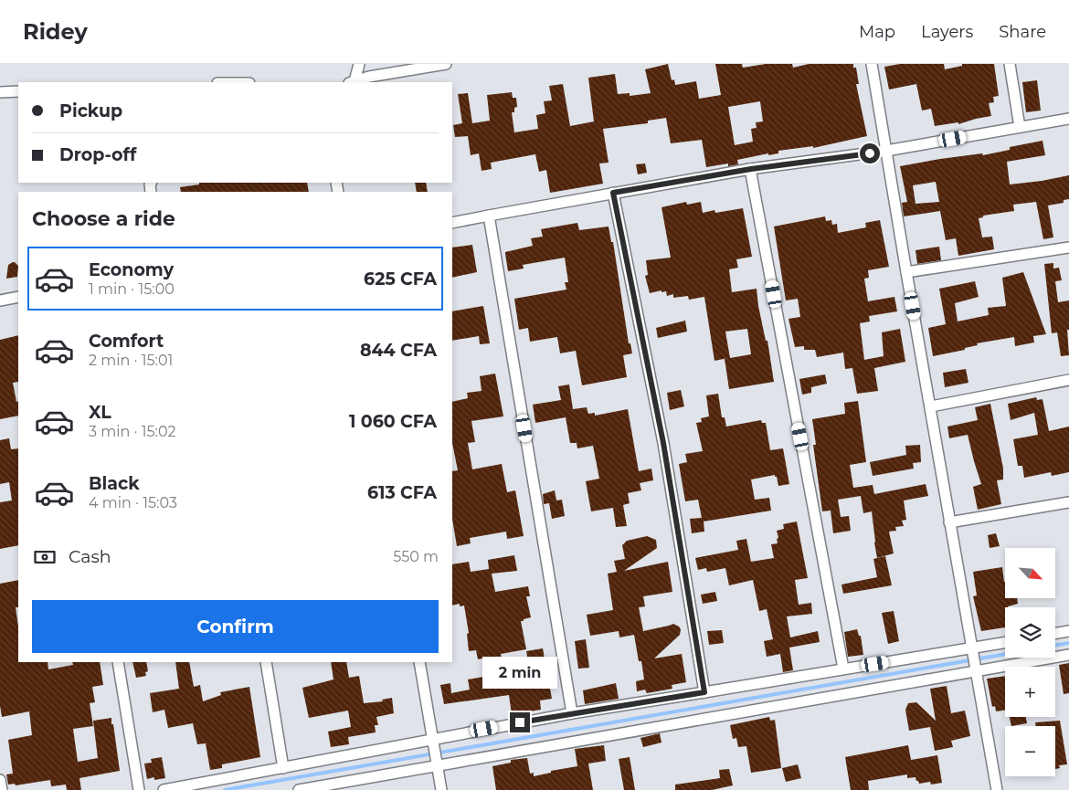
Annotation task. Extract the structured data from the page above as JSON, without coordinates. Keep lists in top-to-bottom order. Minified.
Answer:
{"north":"bottom right","page":{"header":"Ridey","nav":["Map","Layers","Share"],"banner":["Pickup","Drop-off"],"heading":"Choose a ride","list":[{"name":"Economy","note":"1 min · 15:00","value":"625 CFA"},{"name":"Comfort","note":"2 min · 15:01","value":"844 CFA"},{"name":"XL","note":"3 min · 15:02","value":"1 060 CFA"},{"name":"Black","note":"4 min · 15:03","value":"613 CFA"}],"pay":["Cash","550 m"],"map_buttons":["+","−"],"buttons":"Confirm","bubble":"2 min"}}
